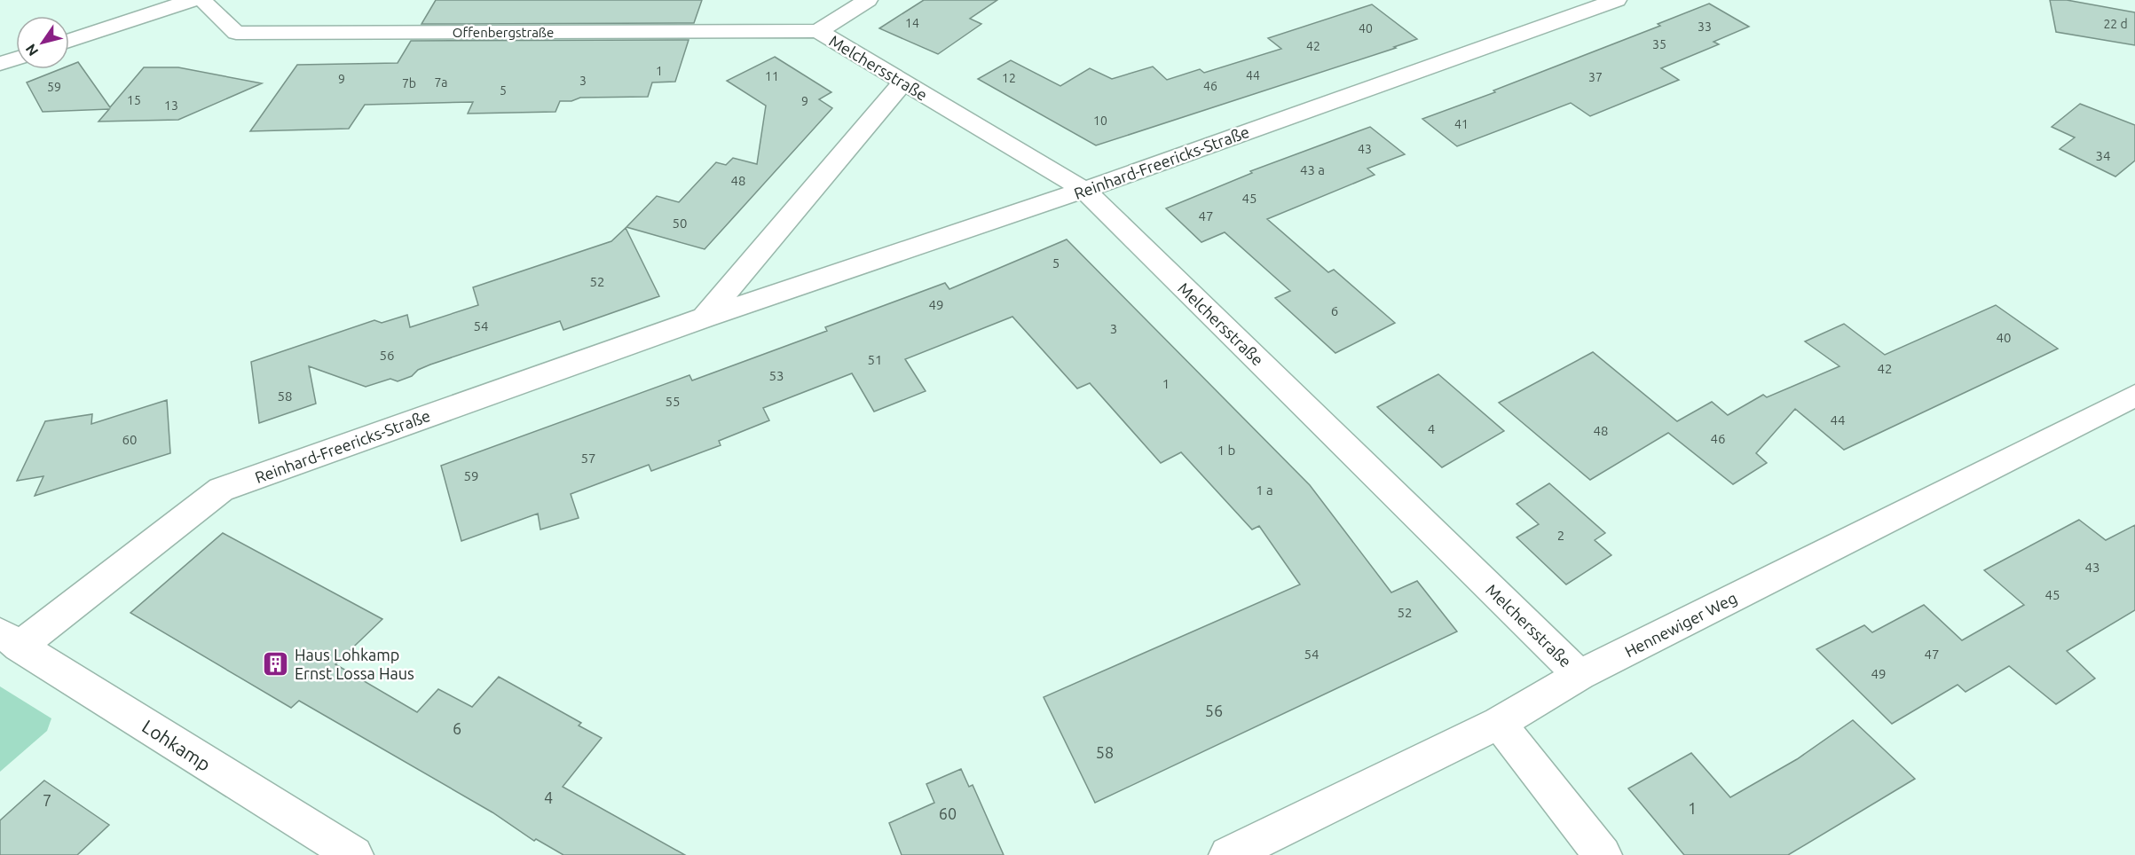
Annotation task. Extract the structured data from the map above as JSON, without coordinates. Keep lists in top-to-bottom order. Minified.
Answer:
{"streets":{"street":["Offenbergstraße","Melchersstraße","Reinhard-Freericks-Straße","Hennewiger Weg","Lohkamp"]},"crossings":[["Offenbergstraße","Melchersstraße"],["Melchersstraße","Reinhard-Freericks-Straße"],["Melchersstraße","Hennewiger Weg"],["Reinhard-Freericks-Straße","Lohkamp"]],"places":{"building":["Haus Lohkamp Ernst Lossa Haus"]},"house_numbers":["14","22 d","33","40","35","42","1","44","11","37","12","9","3","7a","7b","46","59","5","15","9","13","10","41","43","34","43 a","48","45","47","50","5","52","49","6","54","3","40","56","51","42","53","1","58","55","44","4","48","46","60","1 b","57","59","1 a","2","43","45","52","54","47","49","56","6","58","4","7","1","60"],"north":"bottom left"}
